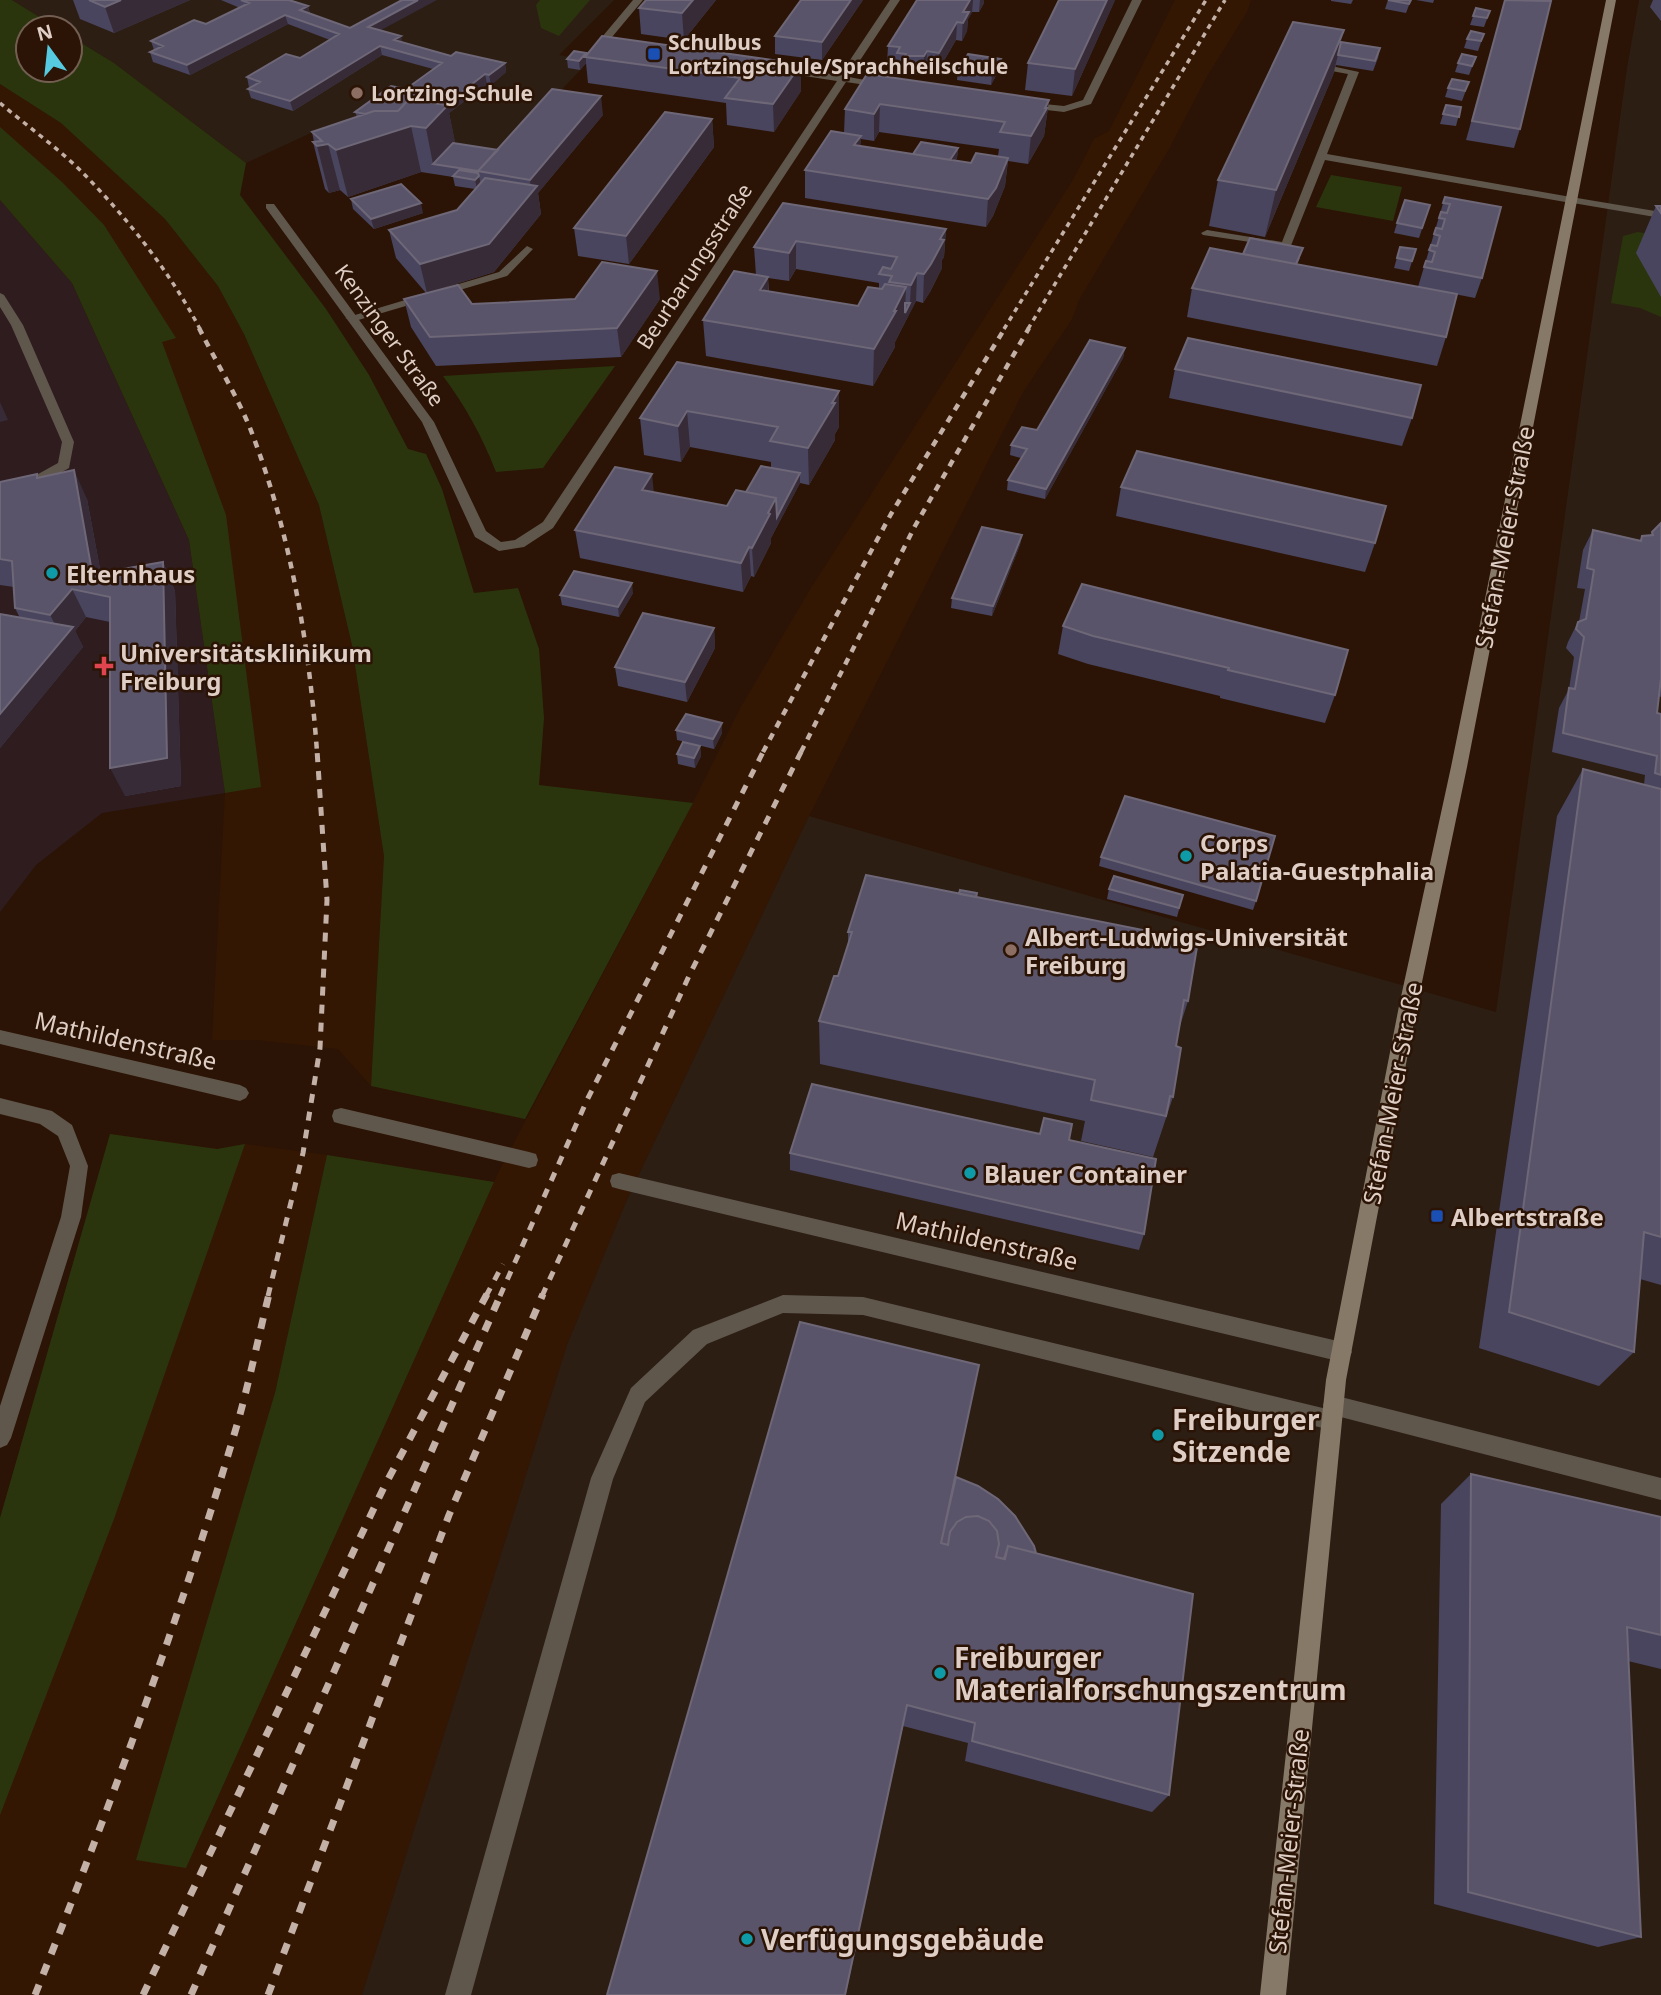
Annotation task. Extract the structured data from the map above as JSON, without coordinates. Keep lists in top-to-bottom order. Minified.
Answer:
{"streets":{"main road":["Stefan-Meier-Straße"],"street":["Beurbarungsstraße","Kenzinger Straße","Mathildenstraße"]},"crossings":[["Beurbarungsstraße","Kenzinger Straße"],["Stefan-Meier-Straße","Mathildenstraße"]],"places":{"transit":["Schulbus Lortzingschule/Sprachheilschule","Albertstraße"],"other":["Lortzing-Schule","Elternhaus","Corps Palatia-Guestphalia","Albert-Ludwigs-Universität Freiburg","Blauer Container","Freiburger Sitzende","Freiburger Materialforschungszentrum","Verfügungsgebäude"],"health":["Universitätsklinikum Freiburg"]},"north":"top"}
